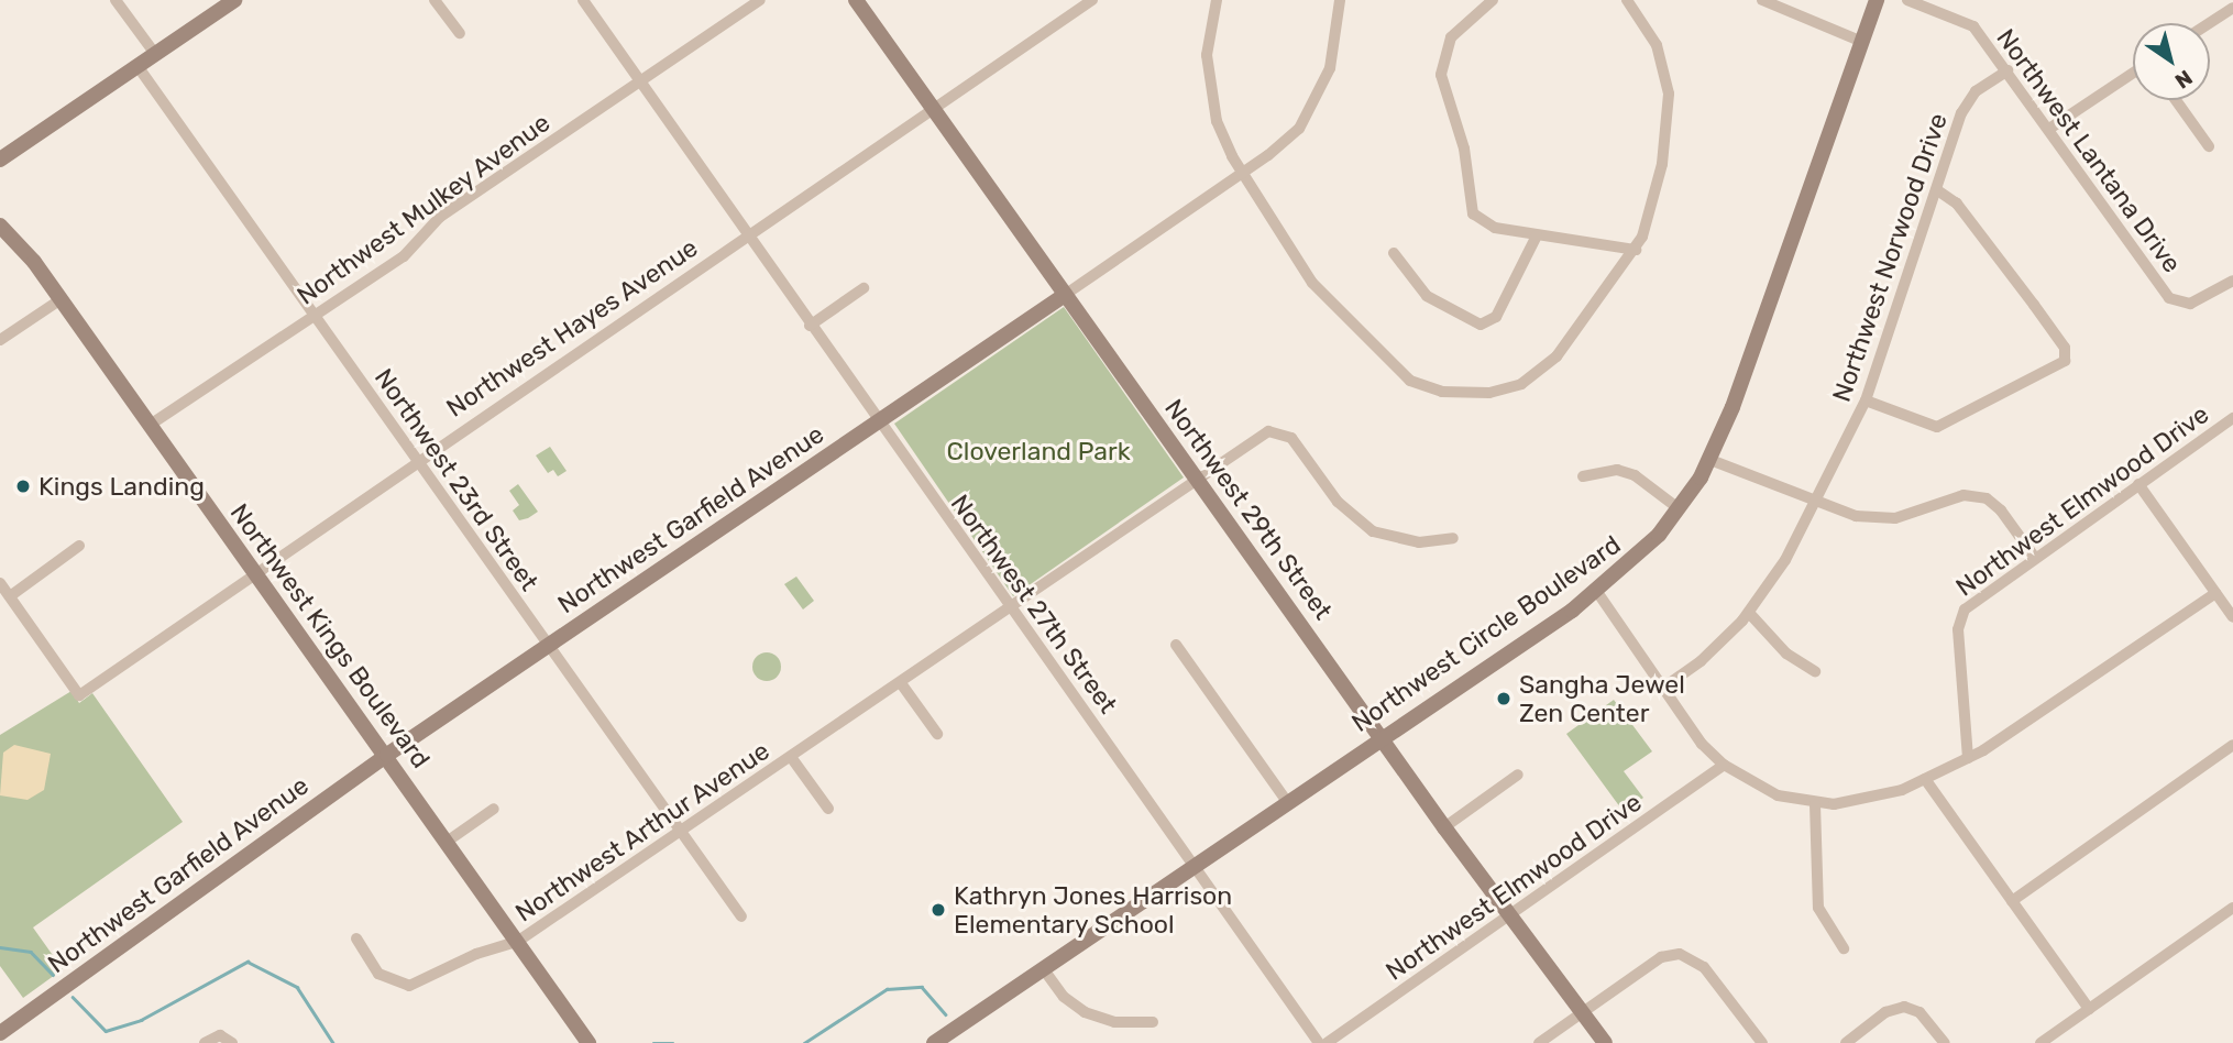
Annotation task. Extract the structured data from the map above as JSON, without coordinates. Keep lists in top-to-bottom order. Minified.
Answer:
{"streets":{"street":["Northwest Lantana Drive","Northwest Mulkey Avenue","Northwest Norwood Drive","Northwest Hayes Avenue","Northwest 23rd Street","Northwest Elmwood Drive","Northwest 29th Street","Northwest Garfield Avenue","Northwest 27th Street","Northwest Circle Boulevard","Northwest Kings Boulevard","Northwest Arthur Avenue"]},"crossings":[["Northwest Lantana Drive","Northwest Norwood Drive"],["Northwest Mulkey Avenue","Northwest 23rd Street"],["Northwest Mulkey Avenue","Northwest 27th Street"],["Northwest Mulkey Avenue","Northwest Kings Boulevard"],["Northwest Hayes Avenue","Northwest 23rd Street"],["Northwest Hayes Avenue","Northwest 29th Street"],["Northwest Hayes Avenue","Northwest 27th Street"],["Northwest Hayes Avenue","Northwest Kings Boulevard"],["Northwest 23rd Street","Northwest Garfield Avenue"],["Northwest 23rd Street","Northwest Arthur Avenue"],["Northwest Elmwood Drive","Northwest 29th Street"],["Northwest 29th Street","Northwest Garfield Avenue"],["Northwest 29th Street","Northwest Circle Boulevard"],["Northwest 29th Street","Northwest Arthur Avenue"],["Northwest Garfield Avenue","Northwest 27th Street"],["Northwest Garfield Avenue","Northwest Kings Boulevard"],["Northwest 27th Street","Northwest Circle Boulevard"],["Northwest 27th Street","Northwest Arthur Avenue"],["Northwest Kings Boulevard","Northwest Arthur Avenue"]],"parks":["Cloverland Park"],"places":["Kings Landing","Sangha Jewel Zen Center","Kathryn Jones Harrison Elementary School"],"north":"bottom right"}
